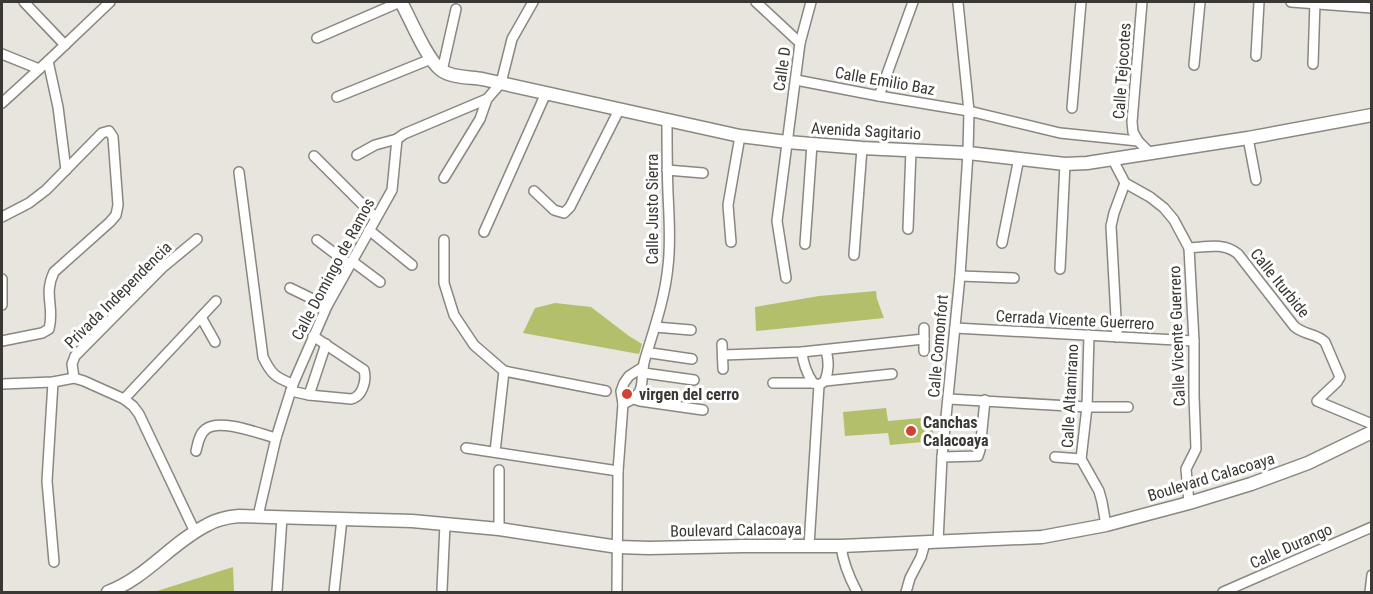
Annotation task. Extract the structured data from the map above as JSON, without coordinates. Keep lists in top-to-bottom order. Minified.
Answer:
{"streets":{"street":["Calle D","Calle Tejocotes","Calle Emilio Baz","Avenida Sagitario","Calle Justo Sierra","Calle Domingo de Ramos","Calle Iturbide","Privada Independencia","Cerrada Vicente Guerrero","Calle Vicente Guerrero","Calle Comonfort","Calle Altamirano","Boulevard Calacoaya","Calle Durango"]},"crossings":[["Calle D","Calle Emilio Baz"],["Calle D","Avenida Sagitario"],["Calle Tejocotes","Calle Emilio Baz"],["Calle Emilio Baz","Calle Comonfort"],["Avenida Sagitario","Calle Justo Sierra"],["Avenida Sagitario","Calle Comonfort"],["Calle Justo Sierra","Boulevard Calacoaya"],["Calle Domingo de Ramos","Boulevard Calacoaya"],["Calle Iturbide","Calle Vicente Guerrero"],["Calle Iturbide","Boulevard Calacoaya"],["Cerrada Vicente Guerrero","Calle Vicente Guerrero"],["Cerrada Vicente Guerrero","Calle Comonfort"],["Cerrada Vicente Guerrero","Calle Altamirano"],["Calle Vicente Guerrero","Boulevard Calacoaya"],["Calle Comonfort","Boulevard Calacoaya"],["Calle Altamirano","Boulevard Calacoaya"]],"places":["virgen del cerro","Canchas Calacoaya"]}
